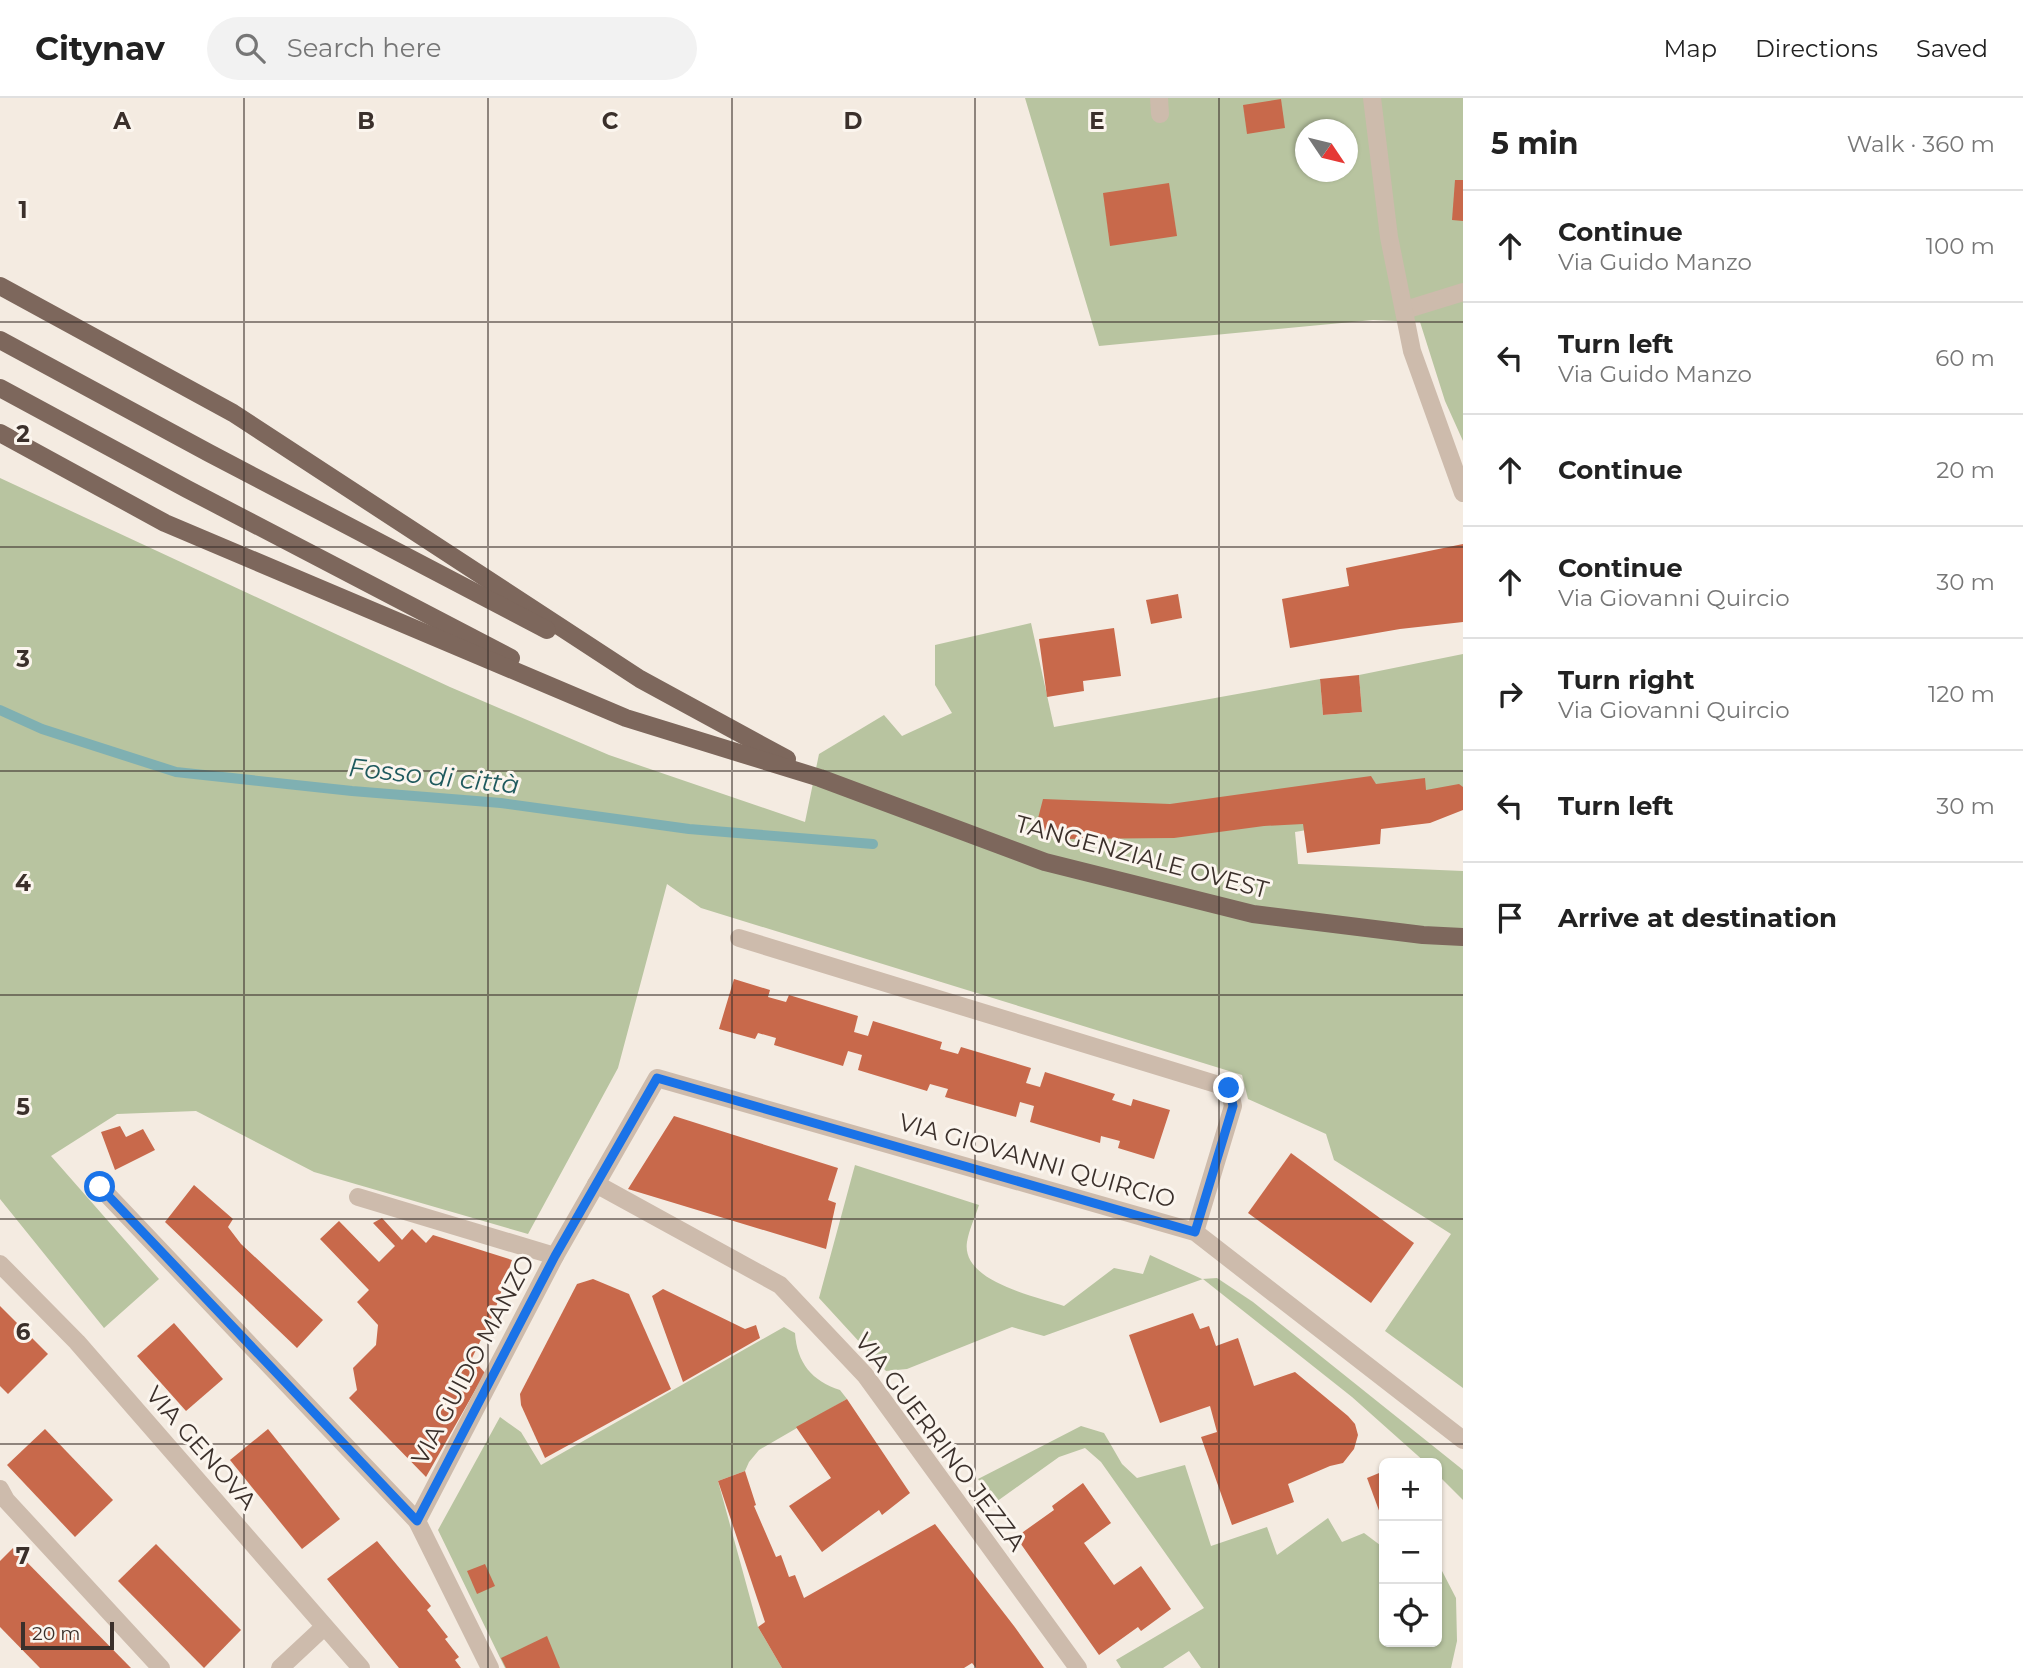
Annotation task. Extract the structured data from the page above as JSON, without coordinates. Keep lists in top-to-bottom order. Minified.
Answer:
{"streets":{"main road":["TANGENZIALE OVEST"],"street":["VIA GIOVANNI QUIRCIO","VIA GUIDO MANZO","VIA GUERRINO JEZZA","VIA GENOVA"]},"crossings":[["VIA GIOVANNI QUIRCIO","VIA GUERRINO JEZZA"]],"water":["Fosso di città"],"scale_bar":"20 m","north":"bottom right","page":{"header":"Citynav","search":"Search here","nav":["Map","Directions","Saved"],"heading":["5 min","Walk · 360 m"],"list":[["Continue","Via Guido Manzo","100 m"],["Turn left","Via Guido Manzo","60 m"],["Continue","20 m"],["Continue","Via Giovanni Quircio","30 m"],["Turn right","Via Giovanni Quircio","120 m"],["Turn left","30 m"],"Arrive at destination"],"map_buttons":["+","−"],"scale":"20 m"},"grid":{"columns":["A","B","C","D","E"],"rows":["1","2","3","4","5","6","7"]}}
